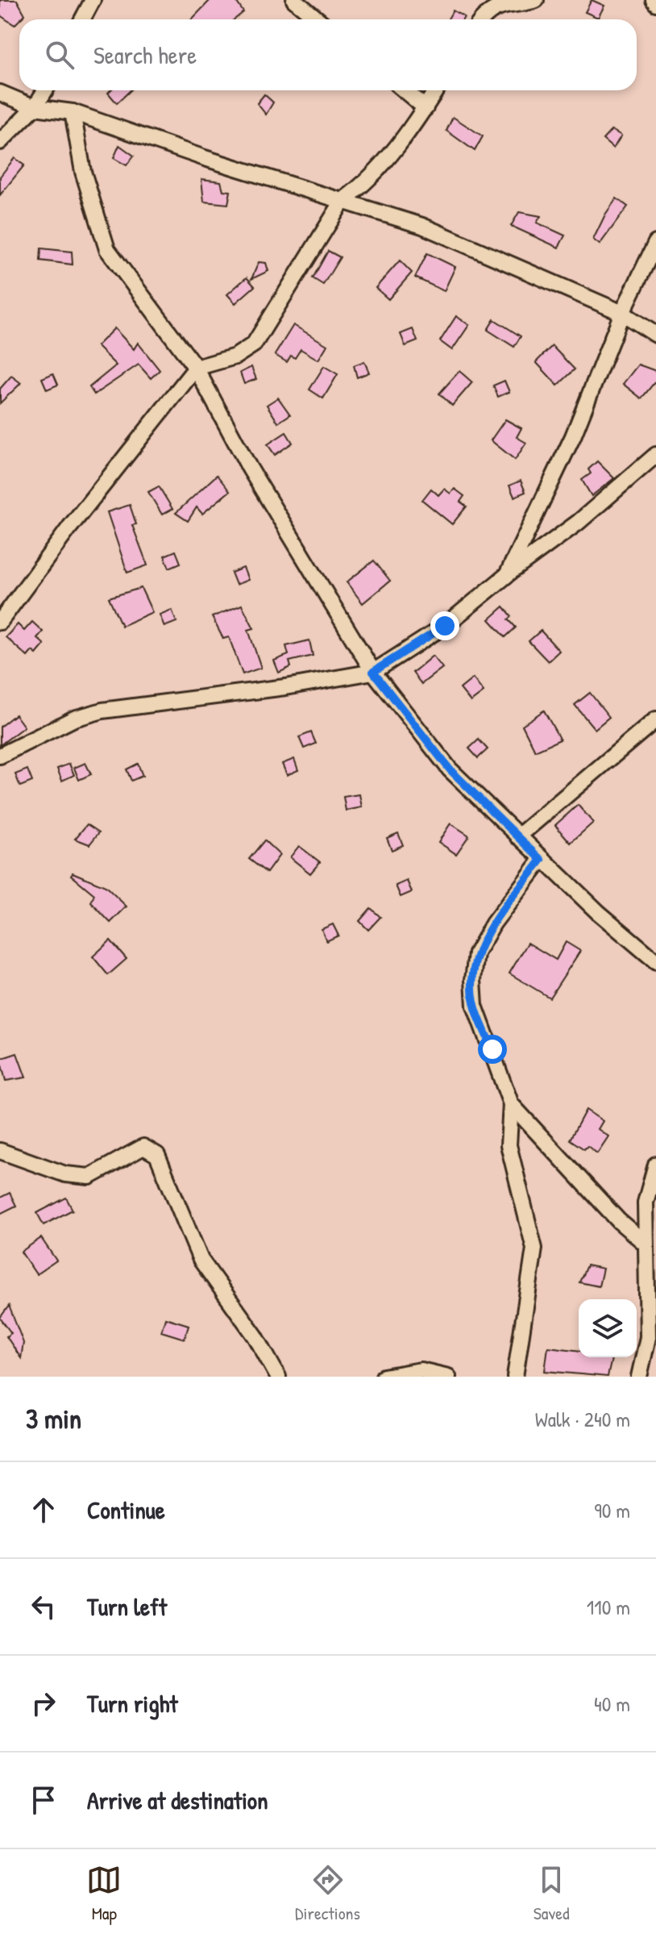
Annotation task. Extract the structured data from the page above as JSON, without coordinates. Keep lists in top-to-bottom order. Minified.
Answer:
{"page":{"search":"Search here","heading":["3 min","Walk · 240 m"],"list":[["Continue","90 m"],["Turn left","110 m"],["Turn right","40 m"],"Arrive at destination"],"nav":["Map","Directions","Saved"]}}
